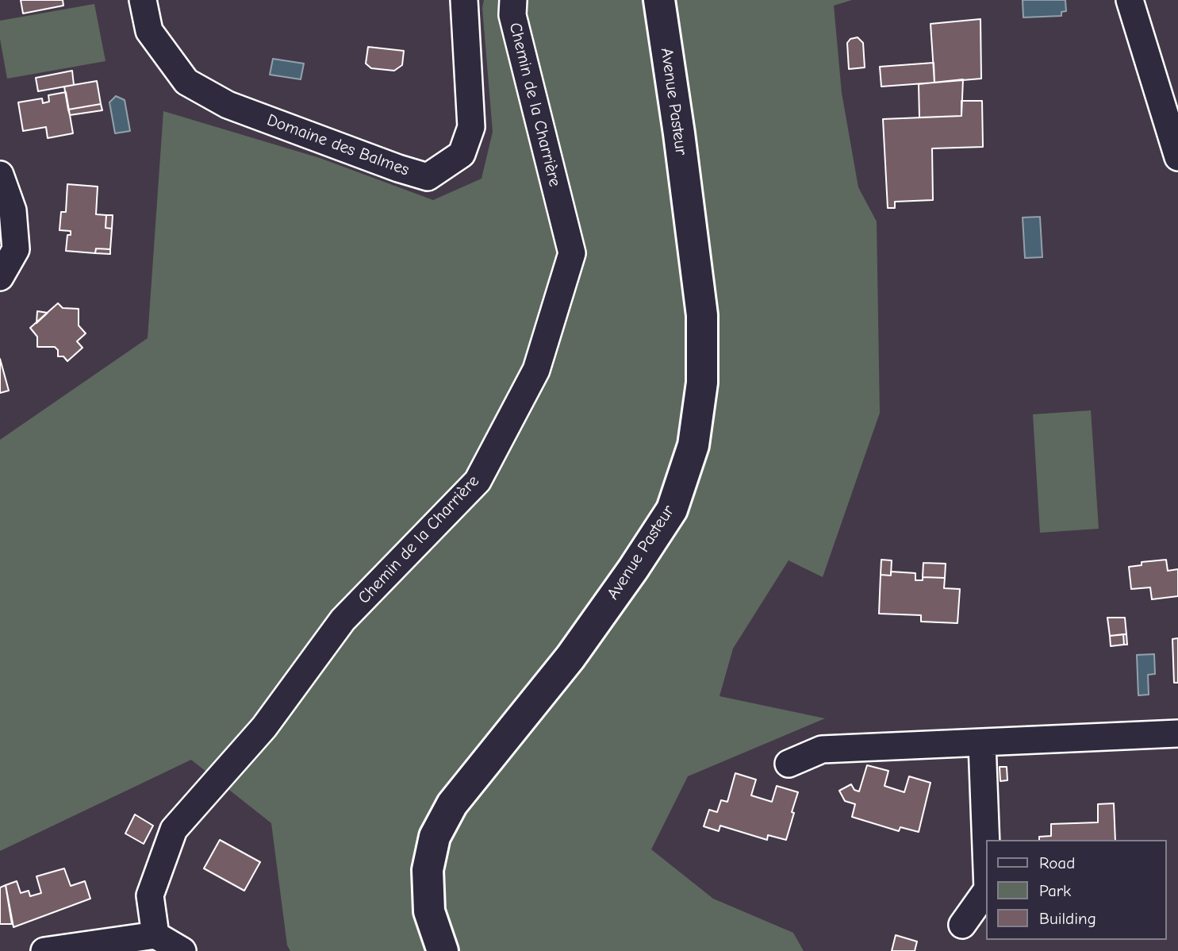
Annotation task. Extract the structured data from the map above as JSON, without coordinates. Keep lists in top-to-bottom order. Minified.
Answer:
{"streets":{"main road":["Avenue Pasteur"],"street":["Chemin de la Charrière","Domaine des Balmes"]},"legend":["Road","Park","Building"]}
